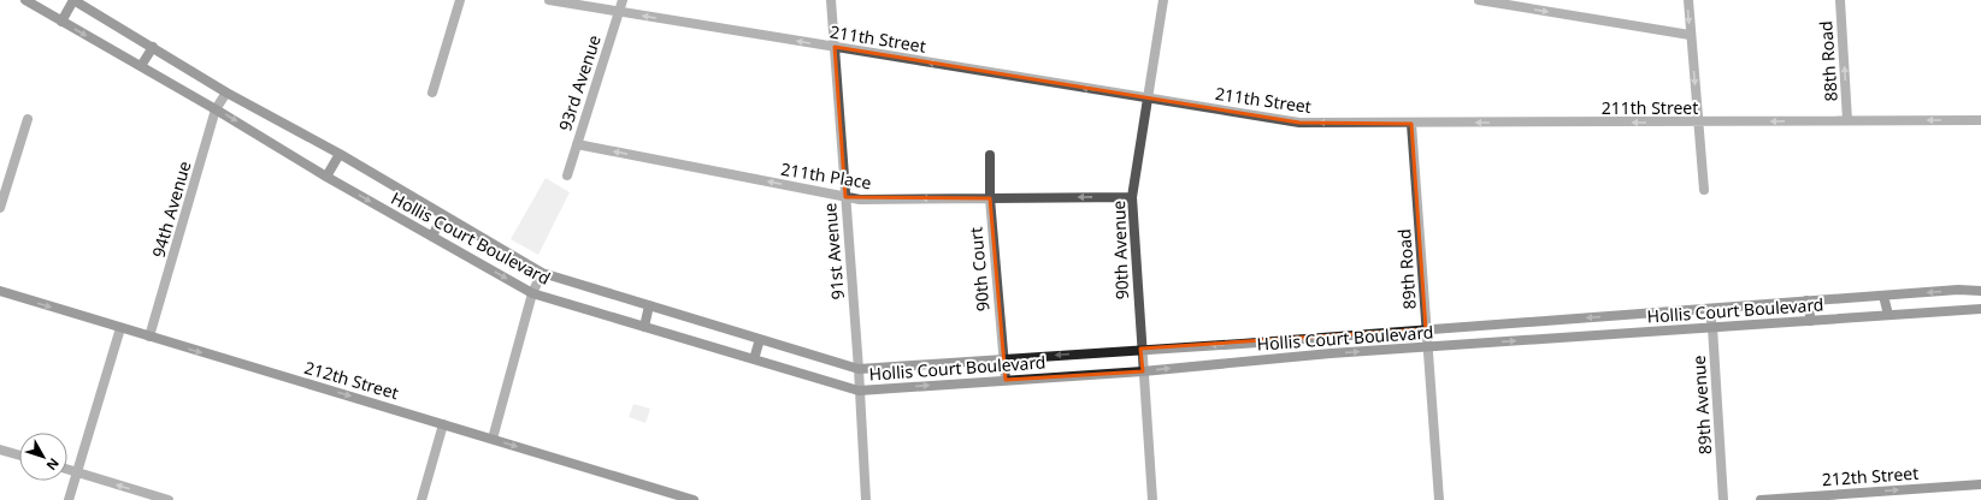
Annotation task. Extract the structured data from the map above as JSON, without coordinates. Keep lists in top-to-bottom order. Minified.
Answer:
{"streets":{"main road":["Hollis Court Boulevard","212th Street"],"street":["211th Street","88th Road","93rd Avenue","211th Place","94th Avenue","90th Avenue","91st Avenue","90th Court","89th Road","89th Avenue"]},"crossings":[["211th Street","88th Road"],["211th Street","93rd Avenue"],["211th Street","90th Avenue"],["211th Street","91st Avenue"],["211th Street","89th Road"],["93rd Avenue","211th Place"],["211th Place","90th Avenue"],["211th Place","91st Avenue"],["211th Place","90th Court"],["94th Avenue","Hollis Court Boulevard"],["94th Avenue","212th Street"],["Hollis Court Boulevard","90th Avenue"],["Hollis Court Boulevard","91st Avenue"],["Hollis Court Boulevard","90th Court"],["Hollis Court Boulevard","89th Road"],["Hollis Court Boulevard","89th Avenue"]],"one_way":["211th Street","88th Road","211th Place","212th Street"],"north":"bottom right"}
